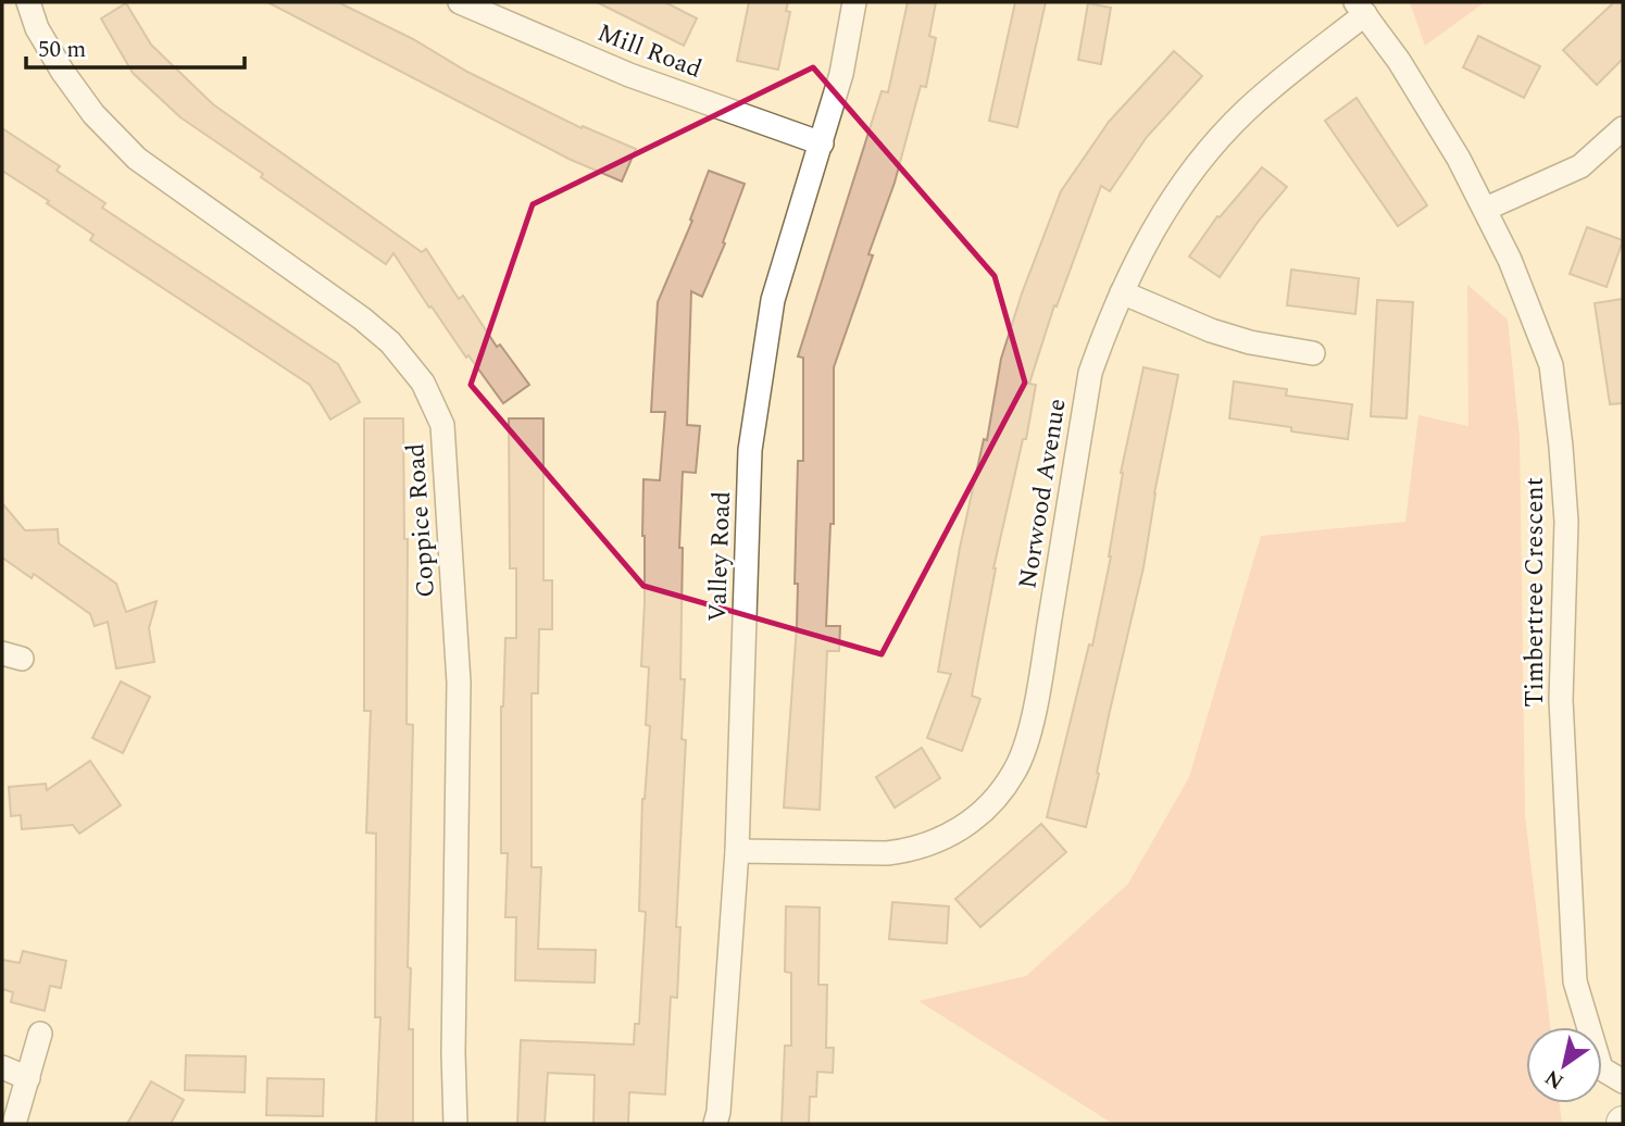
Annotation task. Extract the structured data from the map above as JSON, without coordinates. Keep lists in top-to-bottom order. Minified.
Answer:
{"streets":{"street":["Mill Road","Norwood Avenue","Coppice Road","Valley Road","Timbertree Crescent"]},"crossings":[["Mill Road","Valley Road"],["Norwood Avenue","Valley Road"],["Norwood Avenue","Timbertree Crescent"]],"scale_bar":"50 m","north":"bottom left"}
